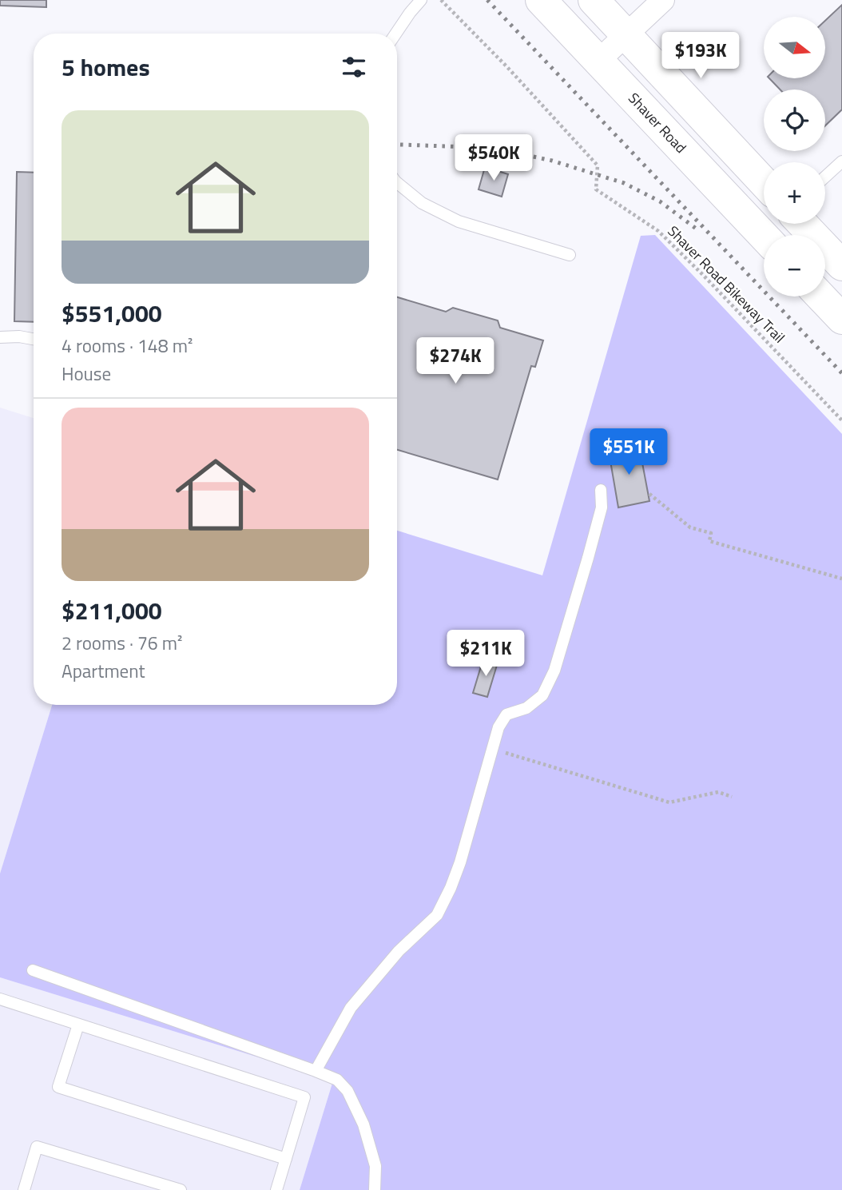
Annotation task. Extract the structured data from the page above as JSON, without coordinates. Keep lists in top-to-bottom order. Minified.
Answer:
{"streets":{"main road":["Shaver Road"],"path":["Shaver Road Bikeway Trail"]},"north":"right","page":{"map_buttons":["+","−"],"price":["$193K","$540K","$274K","$551K","$211K"],"heading":"5 homes","list":[{"name":"$551,000","note":"4 rooms · 148 m² · House"},{"name":"$211,000","note":"2 rooms · 76 m² · Apartment"}]}}
